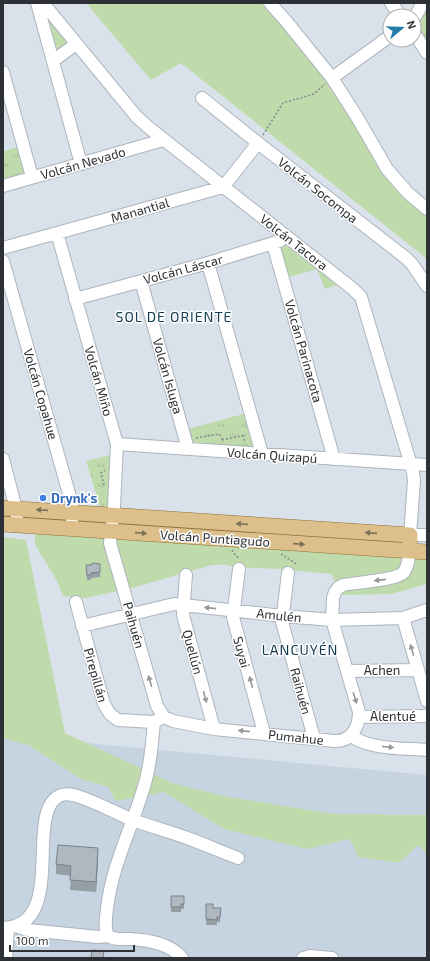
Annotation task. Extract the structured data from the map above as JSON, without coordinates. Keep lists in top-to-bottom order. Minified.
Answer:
{"streets":{"main road":["Volcán Tacora","Volcán Puntiagudo"],"street":["Volcán Nevado","Volcán Socompa","Manantial","Volcán Láscar","Volcán Parinacota","Volcán Isluga","Volcán Miño","Volcán Copahue","Volcán Quizapú","Amulén","Paihuén","Quellún","Suyai","Achen","Pirepillán","Raihuén","Alentué","Pumahue"]},"crossings":[["Volcán Nevado","Volcán Tacora"],["Manantial","Volcán Tacora"],["Manantial","Volcán Miño"],["Volcán Tacora","Volcán Láscar"],["Volcán Tacora","Volcán Quizapú"],["Volcán Tacora","Volcán Puntiagudo"],["Volcán Láscar","Volcán Parinacota"],["Volcán Láscar","Volcán Isluga"],["Volcán Láscar","Volcán Miño"],["Volcán Parinacota","Volcán Quizapú"],["Volcán Isluga","Volcán Quizapú"],["Volcán Miño","Volcán Quizapú"],["Volcán Miño","Volcán Puntiagudo"],["Volcán Miño","Paihuén"],["Volcán Copahue","Volcán Puntiagudo"],["Volcán Puntiagudo","Paihuén"],["Amulén","Paihuén"],["Amulén","Quellún"],["Amulén","Suyai"],["Amulén","Raihuén"],["Paihuén","Pirepillán"],["Paihuén","Pumahue"],["Quellún","Pumahue"],["Suyai","Pumahue"],["Pirepillán","Pumahue"],["Raihuén","Pumahue"]],"one_way":["Paihuén","Quellún"],"districts":["SOL DE ORIENTE","LANCUYÉN"],"places":["Drynk's"],"scale_bar":"100 m","north":"right"}
